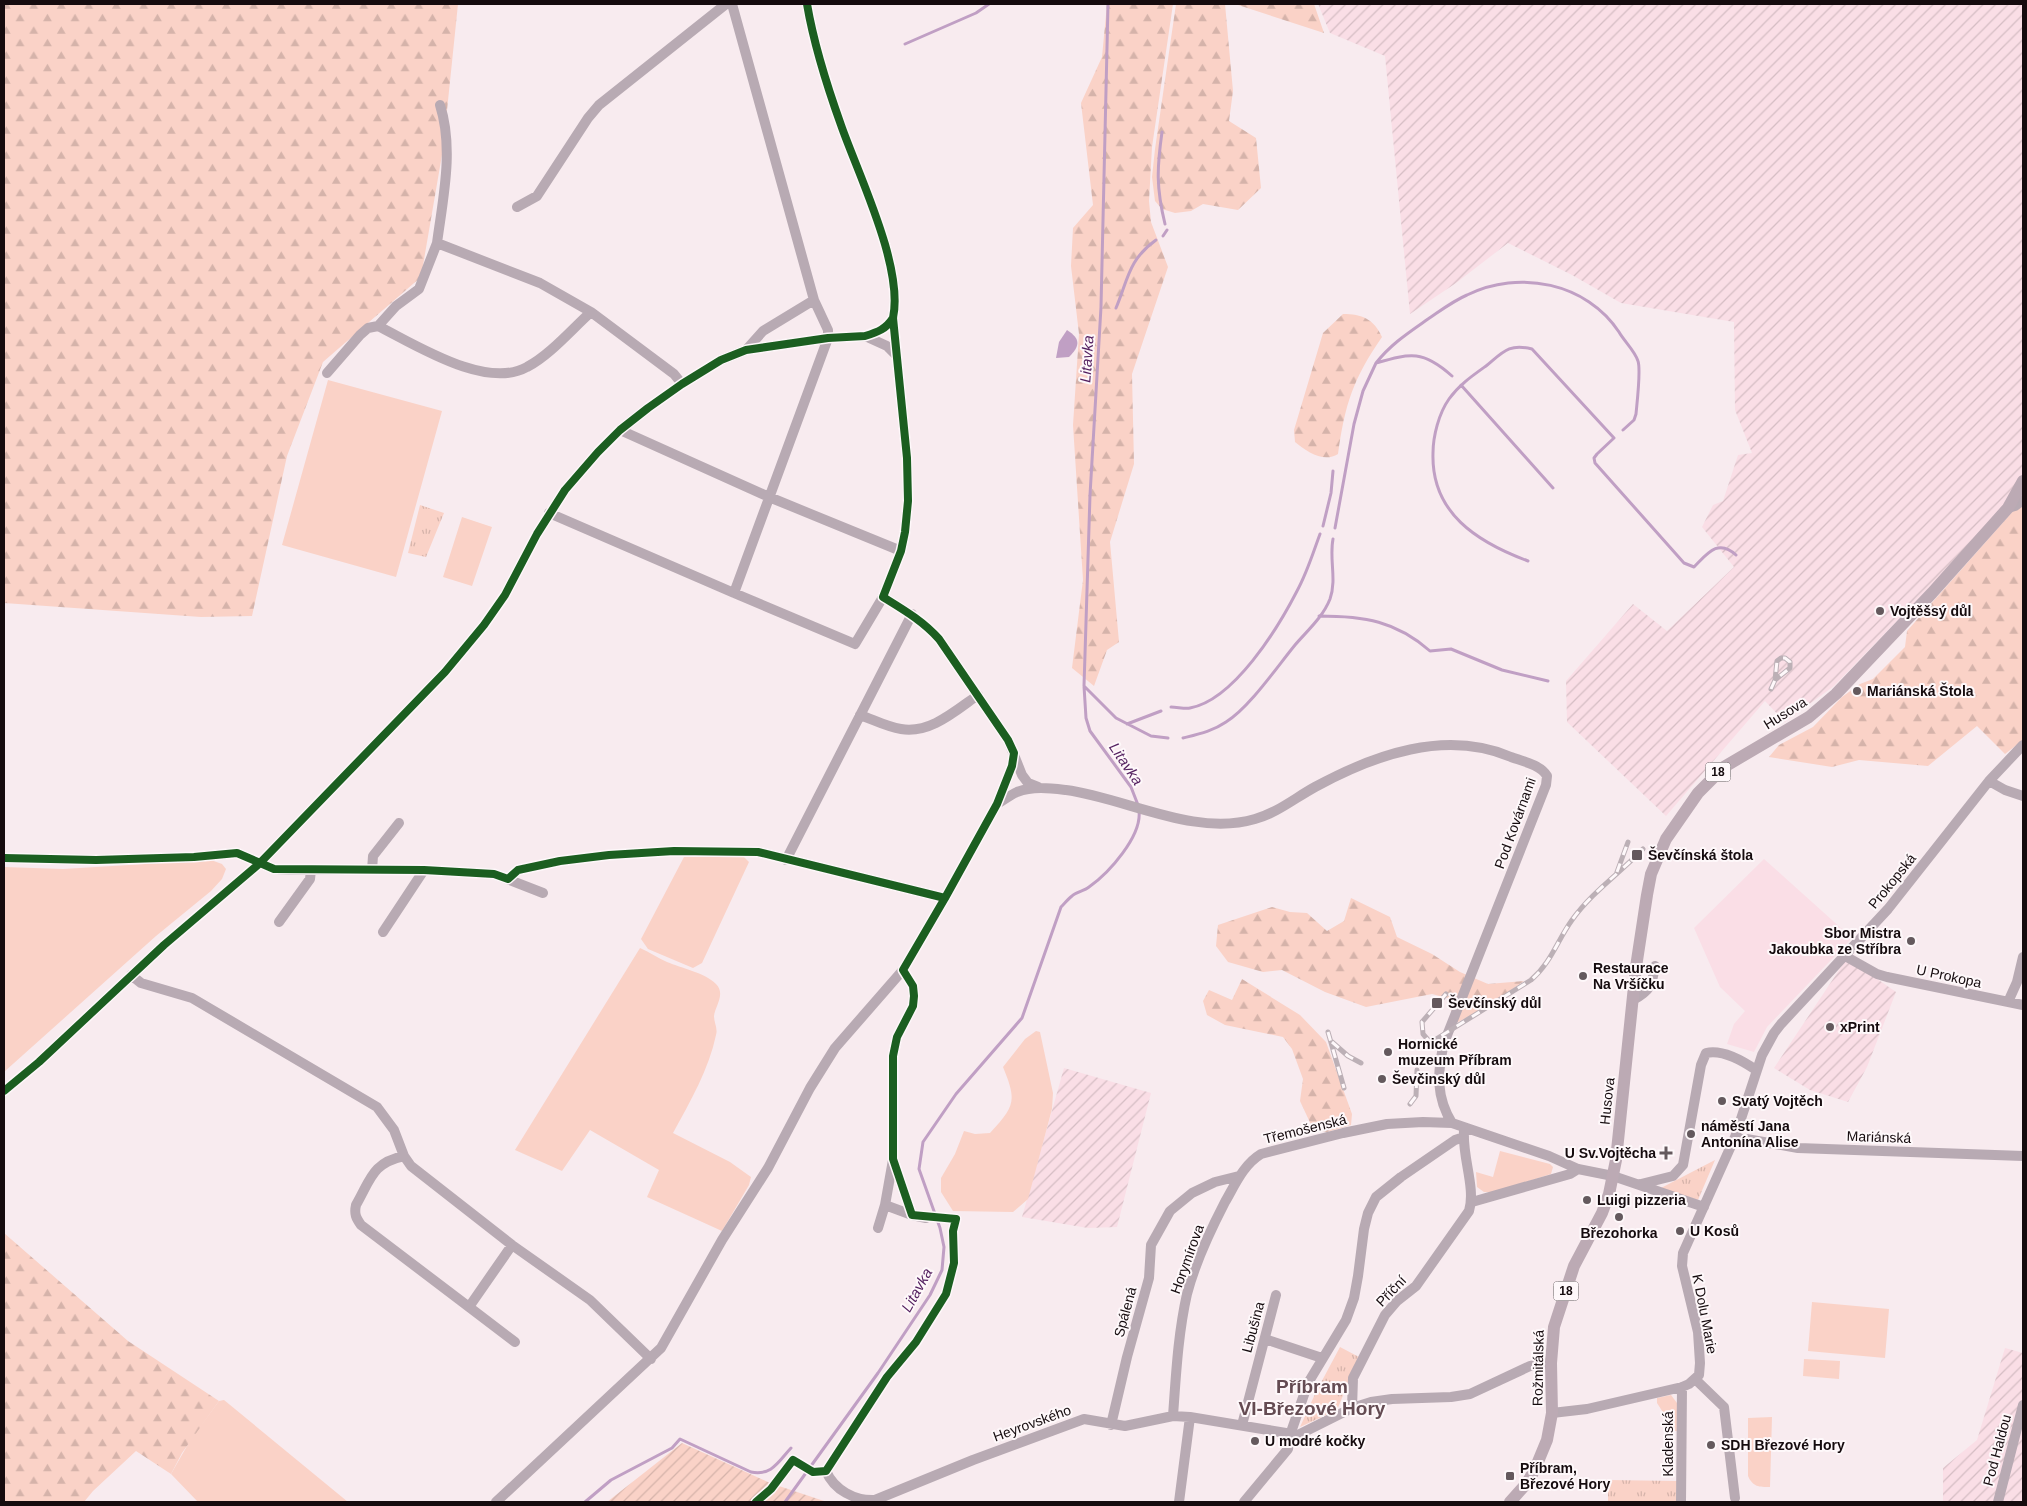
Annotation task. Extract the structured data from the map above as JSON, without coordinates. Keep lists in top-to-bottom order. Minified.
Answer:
{"streets":{"main road":["Husova","18","Rožmitálská"],"street":["Pod Kovárnami","Prokopská","U Prokopa","Třemošenská","Mariánská","Horymírova","Příční","Spálená","K Dolu Marie","Libušina","Heyrovského","Kladenská","Pod Haldou"]},"crossings":[["Husova","Třemošenská"],["Husova","Rožmitálská"],["Pod Kovárnami","Třemošenská"],["Prokopská","U Prokopa"],["Prokopská","Mariánská"],["Prokopská","K Dolu Marie"],["Třemošenská","Horymírova"],["Třemošenská","Spálená"],["Třemošenská","K Dolu Marie"],["Třemošenská","Rožmitálská"],["Mariánská","K Dolu Marie"],["Horymírova","Spálená"],["Horymírova","Heyrovského"],["Příční","Heyrovského"],["Spálená","Heyrovského"],["Libušina","Heyrovského"],["Rožmitálská","Heyrovského"]],"districts":["Příbram VI-Březové Hory"],"water":["Litavka"],"places":{"other":["Vojtěšsý důl","Mariánská Štola","Sbor Mistra Jakoubka ze Stříbra","Restaurace Na Vršíčku","xPrint","Hornické muzeum Příbram","Ševčinský důl","Svatý Vojtěch","náměstí Jana Antonína Alise","Luigi pizzeria","Březohorka","U Kosů","U modré kočky","SDH Březové Hory"],"transit":["Ševčínská štola","Ševčínský důl","Příbram, Březové Hory"],"health":["U Sv.Vojtěcha"]}}
